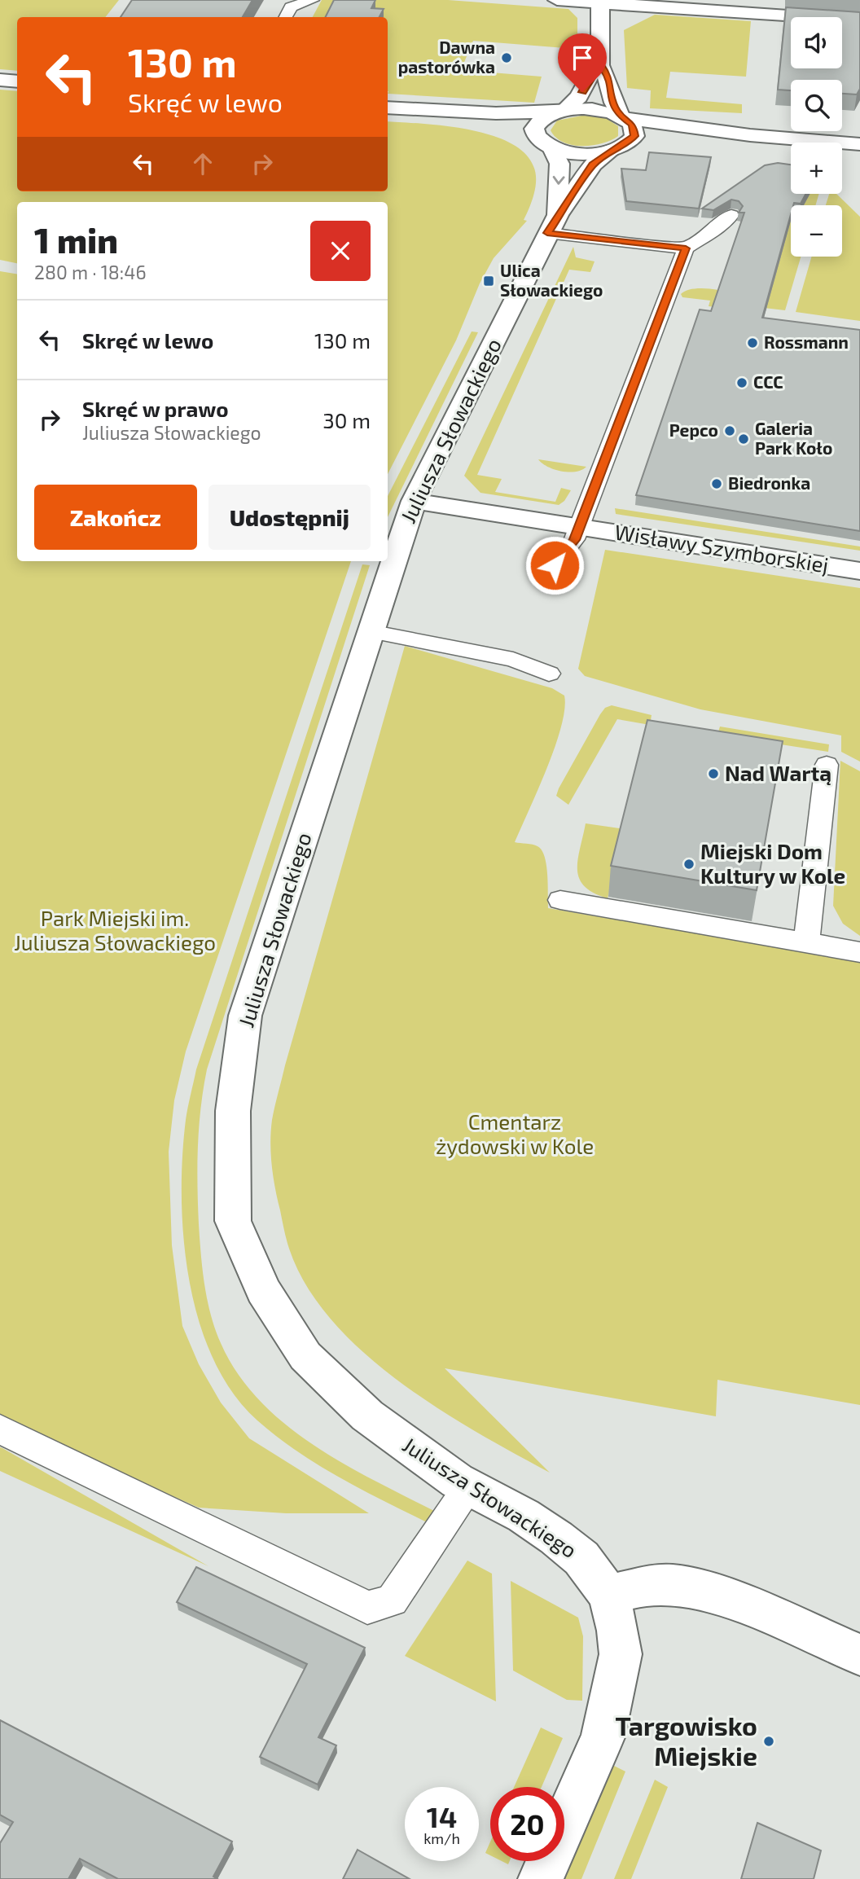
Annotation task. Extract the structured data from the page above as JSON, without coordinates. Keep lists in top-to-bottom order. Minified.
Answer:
{"streets":{"street":["Juliusza Słowackiego","Wisławy Szymborskiej"]},"crossings":[["Juliusza Słowackiego","Wisławy Szymborskiej"]],"parks":["Park Miejski im. Juliusza Słowackiego","Cmentarz żydowski w Kole"],"places":{"other":["Dawna pastorówka","Rossmann","CCC","Pepco","Galeria Park Koło","Biedronka","Nad Wartą","Miejski Dom Kultury w Kole","Targowisko Miejskie"],"transit":["Ulica Słowackiego"]},"page":{"map_buttons":["+","−"],"turn":["130 m","Skręć w lewo"],"heading":["1 min","280 m · 18:46"],"list":[{"name":"Skręć w lewo","value":"130 m"},{"name":"Skręć w prawo","note":"Juliusza Słowackiego","value":"30 m"}],"buttons":["Zakończ","Udostępnij"],"speed":"14 km/h","limit":"20"}}
